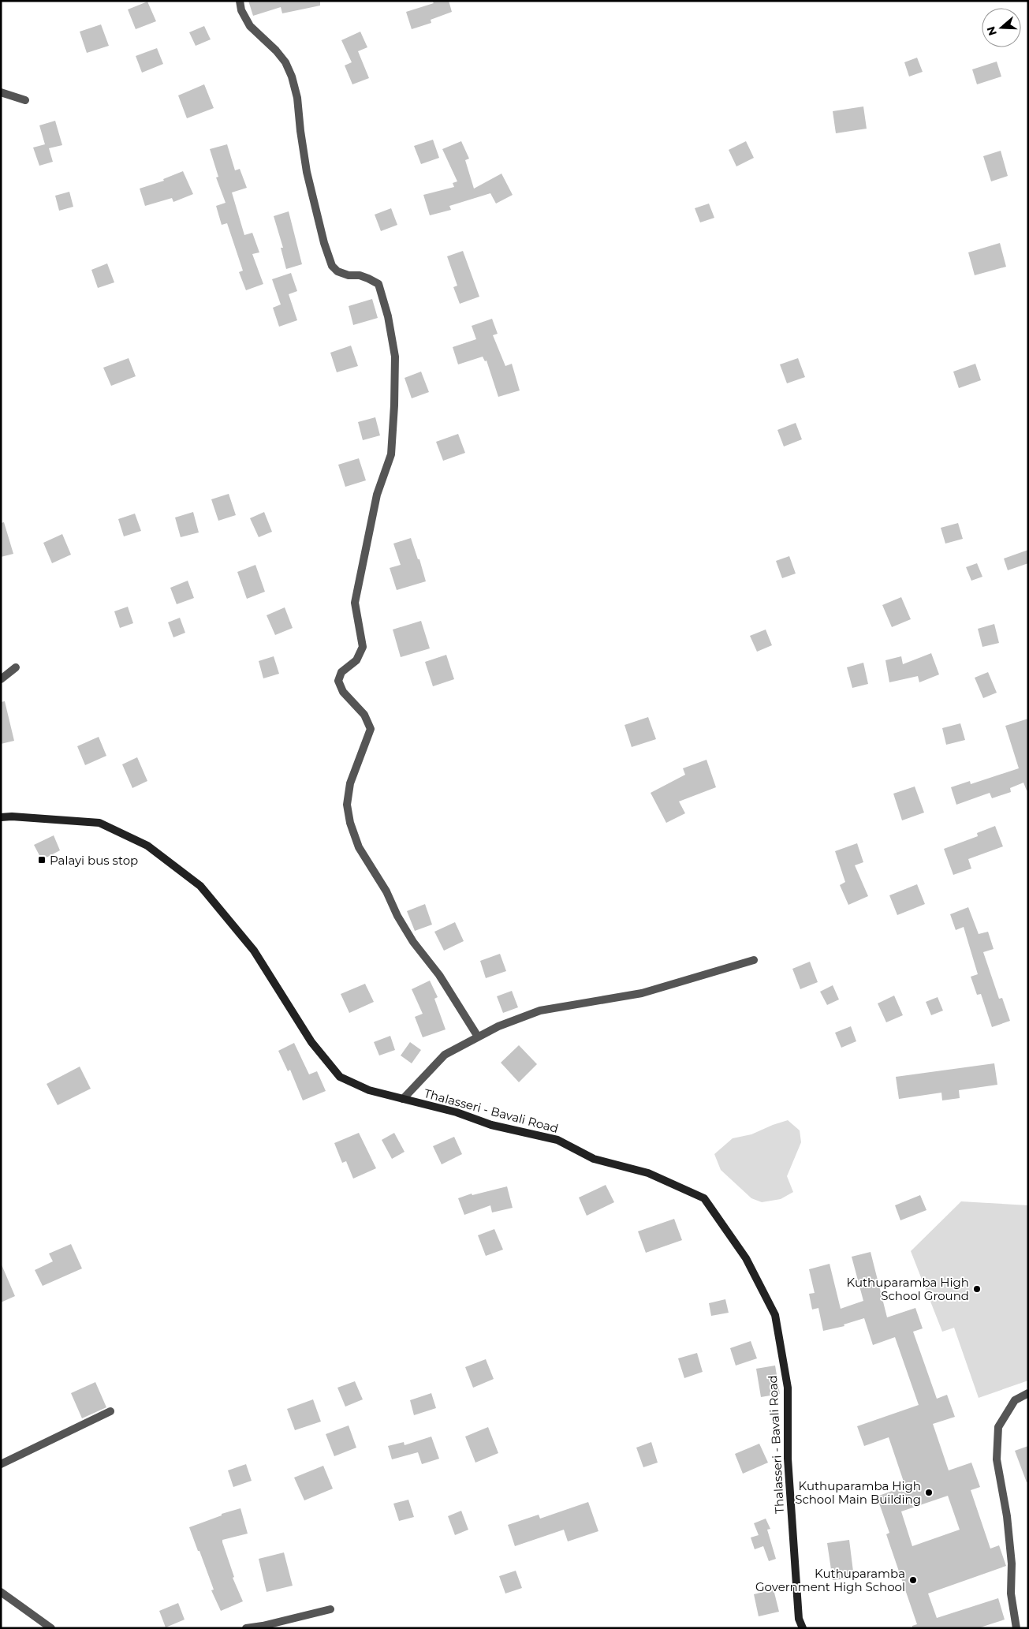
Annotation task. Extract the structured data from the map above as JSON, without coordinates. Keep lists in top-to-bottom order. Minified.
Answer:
{"streets":{"main road":["Thalasseri - Bavali Road"]},"places":{"transit":["Palayi bus stop"],"other":["Kuthuparamba High School Ground","Kuthuparamba High School Main Building","Kuthuparamba Government High School"]},"north":"left"}
